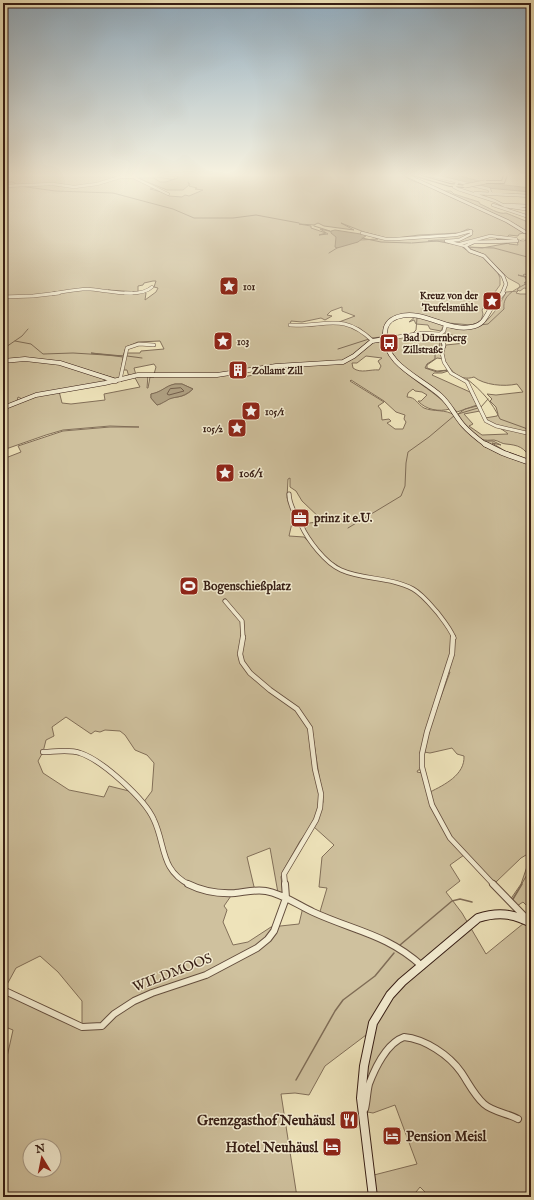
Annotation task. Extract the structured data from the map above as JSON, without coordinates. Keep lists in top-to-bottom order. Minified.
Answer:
{"streets":{"street":["WILDMOOS"]},"places":{"place":["101","Kreuz von der Teufelsmühle","103","105/1","105/2","106/1"],"bus stop":["Bad Dürrnberg Zillstraße"],"building":["Zollamt Zill"],"office":["prinz it e.U."],"sports":["Bogenschießplatz"],"restaurant":["Grenzgasthof Neuhäusl"],"hotel":["Pension Meisl","Hotel Neuhäusl"]},"north":"top"}
